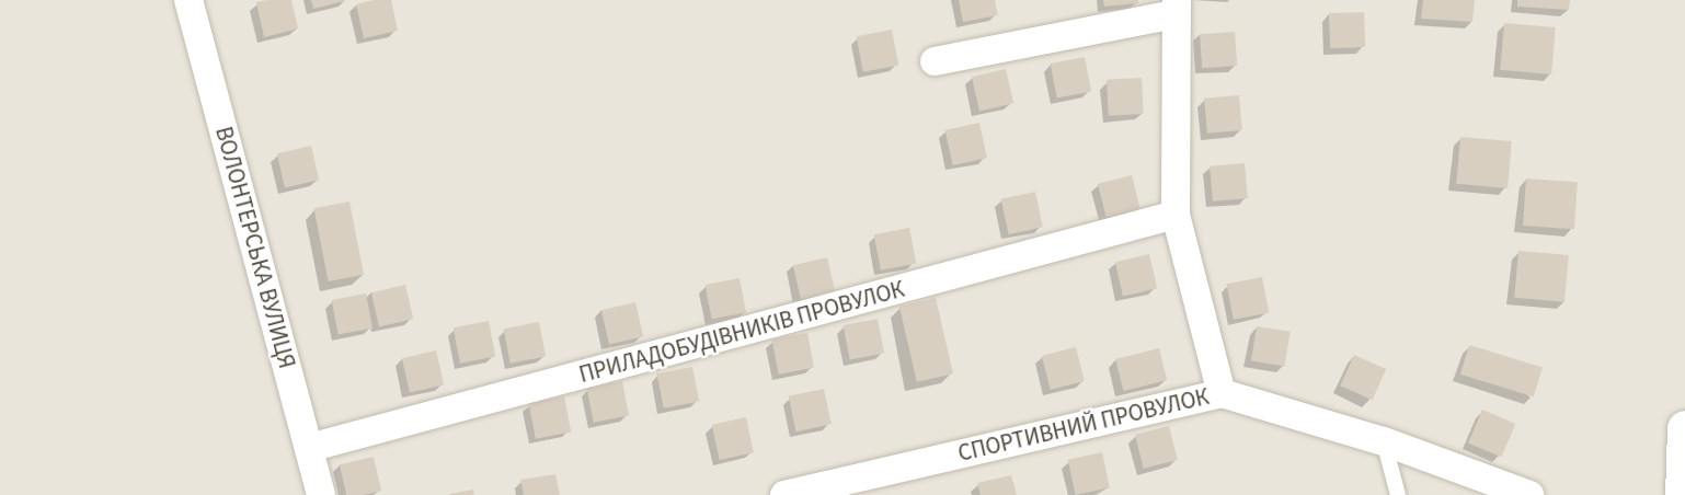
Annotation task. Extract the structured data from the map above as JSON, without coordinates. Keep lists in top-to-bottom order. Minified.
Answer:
{"streets":{"street":["ВОЛОНТЕРСЬКА ВУЛИЦЯ","ПРИЛАДОБУДІВНИКІВ ПРОВУЛОК","СПОРТИВНИЙ ПРОВУЛОК"]},"crossings":[["ВОЛОНТЕРСЬКА ВУЛИЦЯ","ПРИЛАДОБУДІВНИКІВ ПРОВУЛОК"]]}
